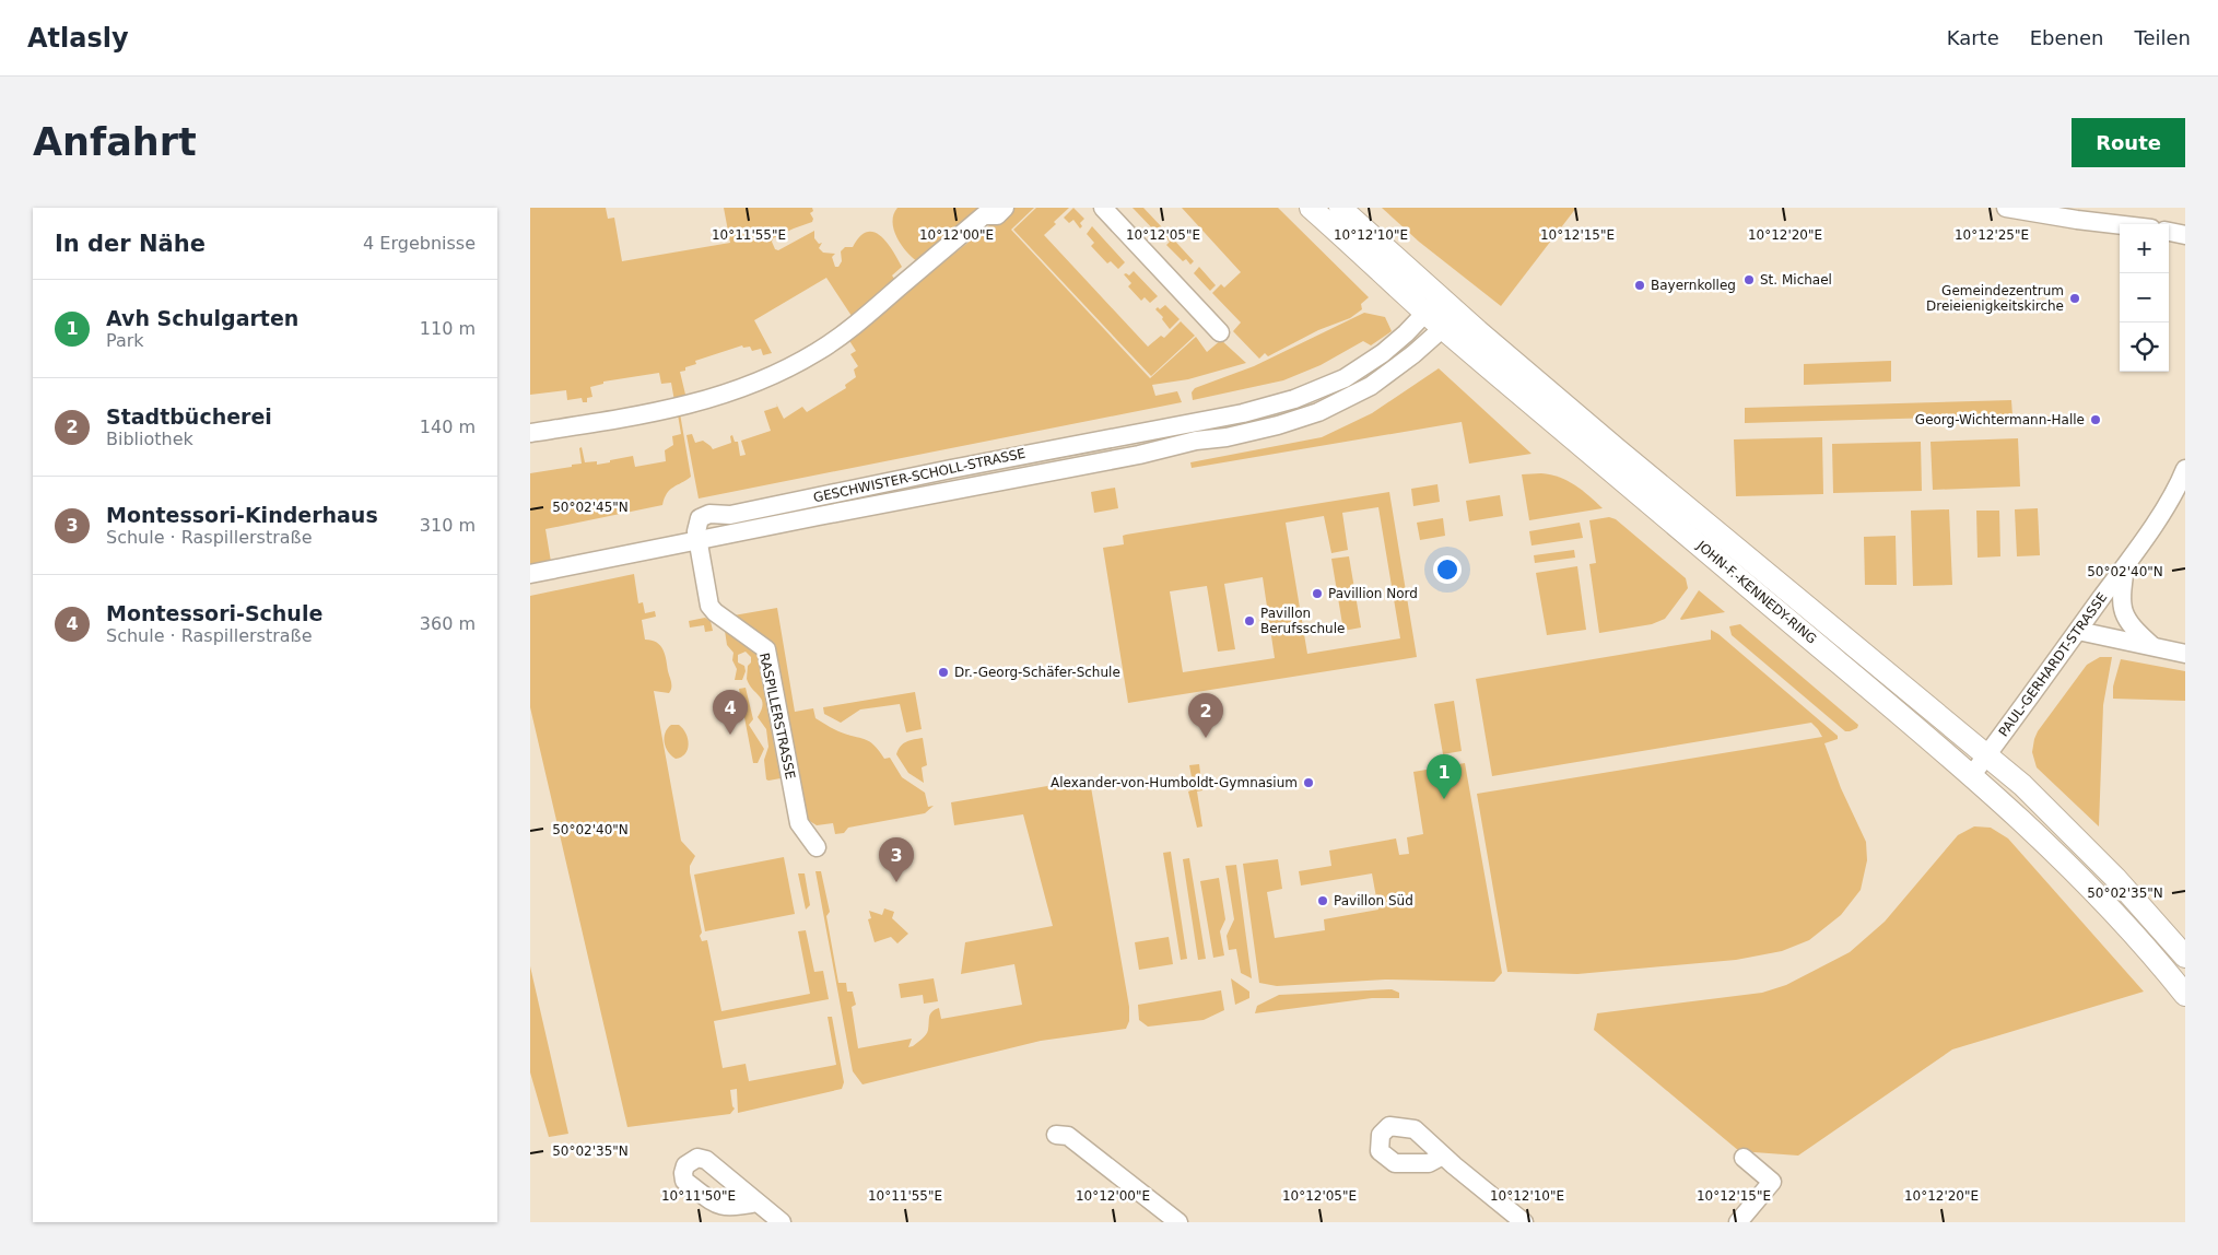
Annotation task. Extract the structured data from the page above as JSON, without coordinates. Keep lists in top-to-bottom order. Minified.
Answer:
{"streets":{"main road":["JOHN-F.-KENNEDY-RING"],"street":["GESCHWISTER-SCHOLL-STRASSE","PAUL-GERHARDT-STRASSE","RASPILLERSTRASSE"]},"crossings":[["GESCHWISTER-SCHOLL-STRASSE","JOHN-F.-KENNEDY-RING"],["GESCHWISTER-SCHOLL-STRASSE","RASPILLERSTRASSE"],["JOHN-F.-KENNEDY-RING","PAUL-GERHARDT-STRASSE"]],"places":["St. Michael","Bayernkolleg","Gemeindezentrum Dreieienigkeitskirche","Georg-Wichtermann-Halle","Pavillion Nord","Pavillon Berufsschule","Dr.-Georg-Schäfer-Schule","Alexander-von-Humboldt-Gymnasium","Pavillon Süd"],"page":{"header":"Atlasly","nav":["Karte","Ebenen","Teilen"],"buttons":"Route","title":"Anfahrt","heading":["In der Nähe","4 Ergebnisse"],"map_buttons":["+","−"],"list":[{"mark":"1","name":"Avh Schulgarten","note":"Park","value":"110 m"},{"mark":"2","name":"Stadtbücherei","note":"Bibliothek","value":"140 m"},{"mark":"3","name":"Montessori-Kinderhaus","note":"Schule · Raspillerstraße","value":"310 m"},{"mark":"4","name":"Montessori-Schule","note":"Schule · Raspillerstraße","value":"360 m"}],"pins":["4","2","1","3"]},"coordinates":["10°11'55\"E","10°12'00\"E","10°12'05\"E","10°12'10\"E","10°12'15\"E","10°12'20\"E","10°12'25\"E","50°02'45\"N","50°02'40\"N","50°02'35\"N","10°11'50\"E"]}
